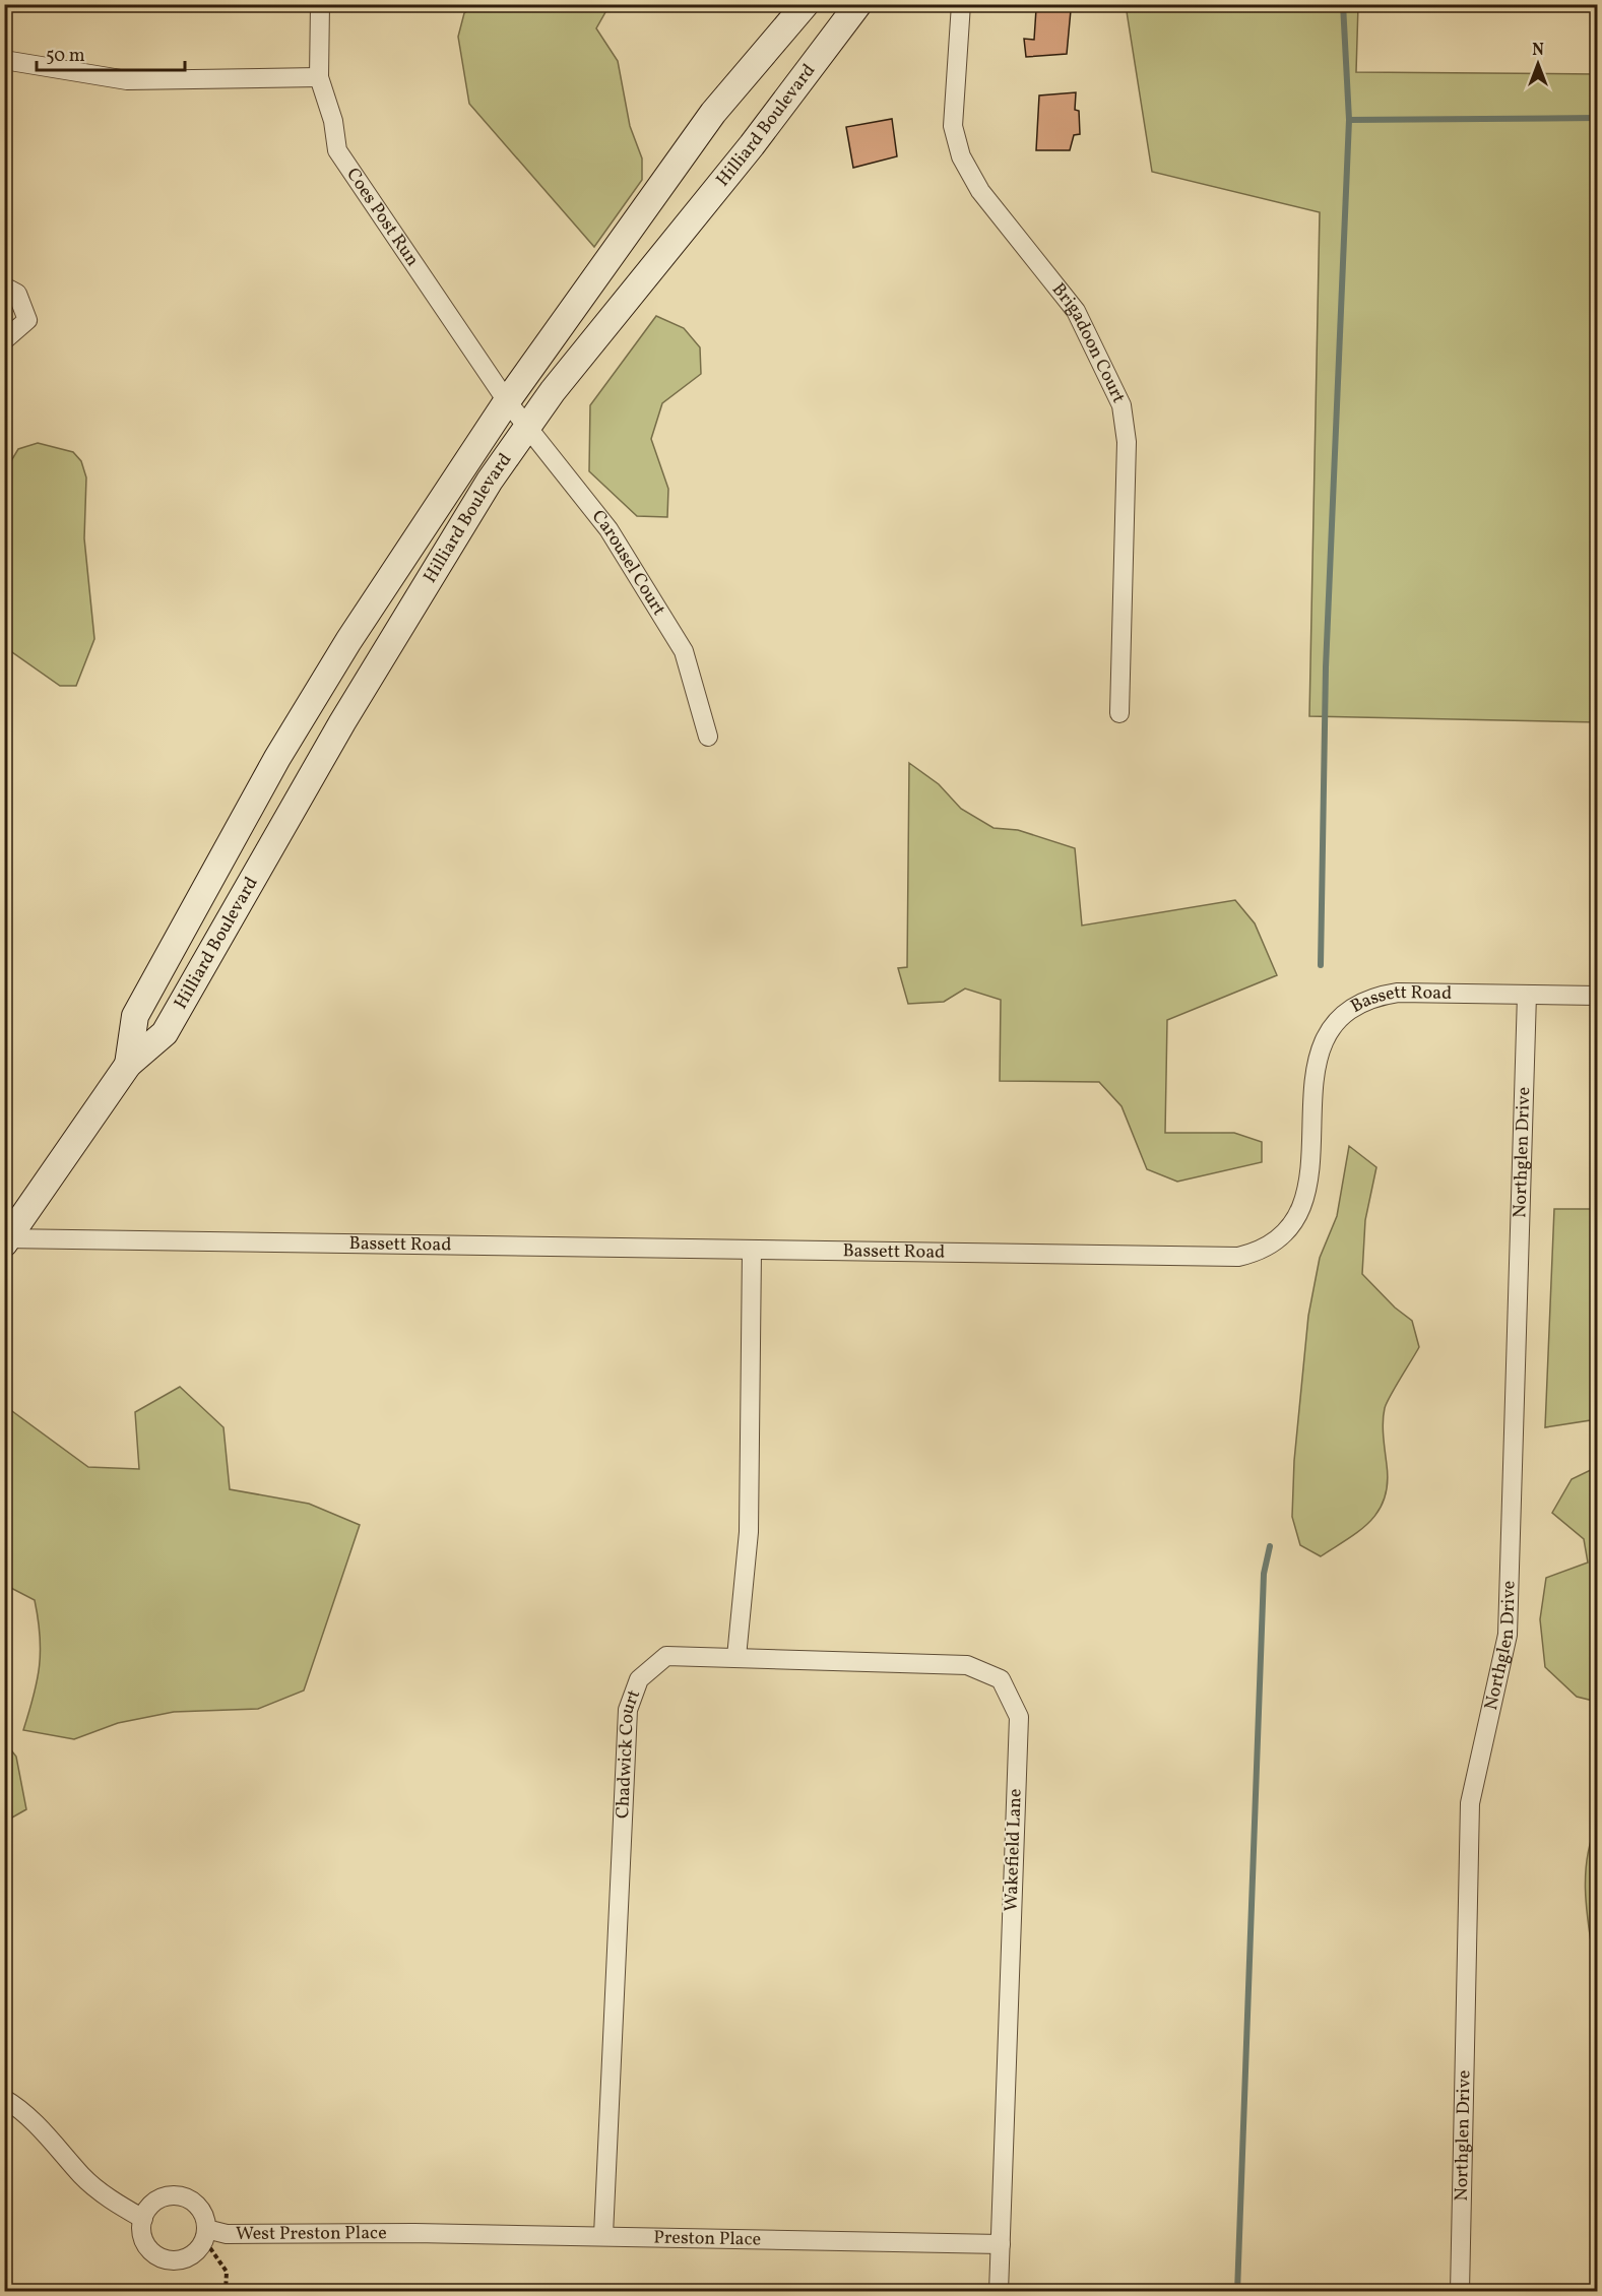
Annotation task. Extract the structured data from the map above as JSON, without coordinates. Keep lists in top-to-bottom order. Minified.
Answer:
{"streets":{"main road":["Hilliard Boulevard"],"street":["Coes Post Run","Brigadoon Court","Carousel Court","Bassett Road","Northglen Drive","Chadwick Court","Wakefield Lane","West Preston Place","Preston Place"]},"crossings":[["Hilliard Boulevard","Coes Post Run"],["Hilliard Boulevard","Carousel Court"],["Hilliard Boulevard","Bassett Road"],["Coes Post Run","Carousel Court"],["Bassett Road","Northglen Drive"],["Chadwick Court","Wakefield Lane"],["Chadwick Court","Preston Place"],["Wakefield Lane","Preston Place"],["West Preston Place","Preston Place"]],"scale_bar":"50 m","north":"top"}
